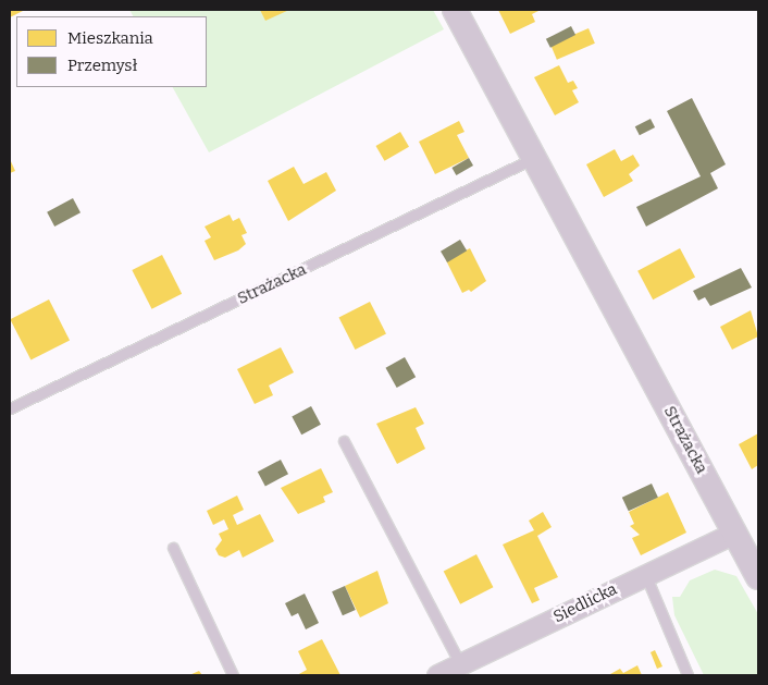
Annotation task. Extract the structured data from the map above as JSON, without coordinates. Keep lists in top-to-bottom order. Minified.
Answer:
{"streets":{"street":["Strażacka","Siedlicka"]},"crossings":[["Strażacka","Siedlicka"]],"legend":["Mieszkania","Przemysł"]}
